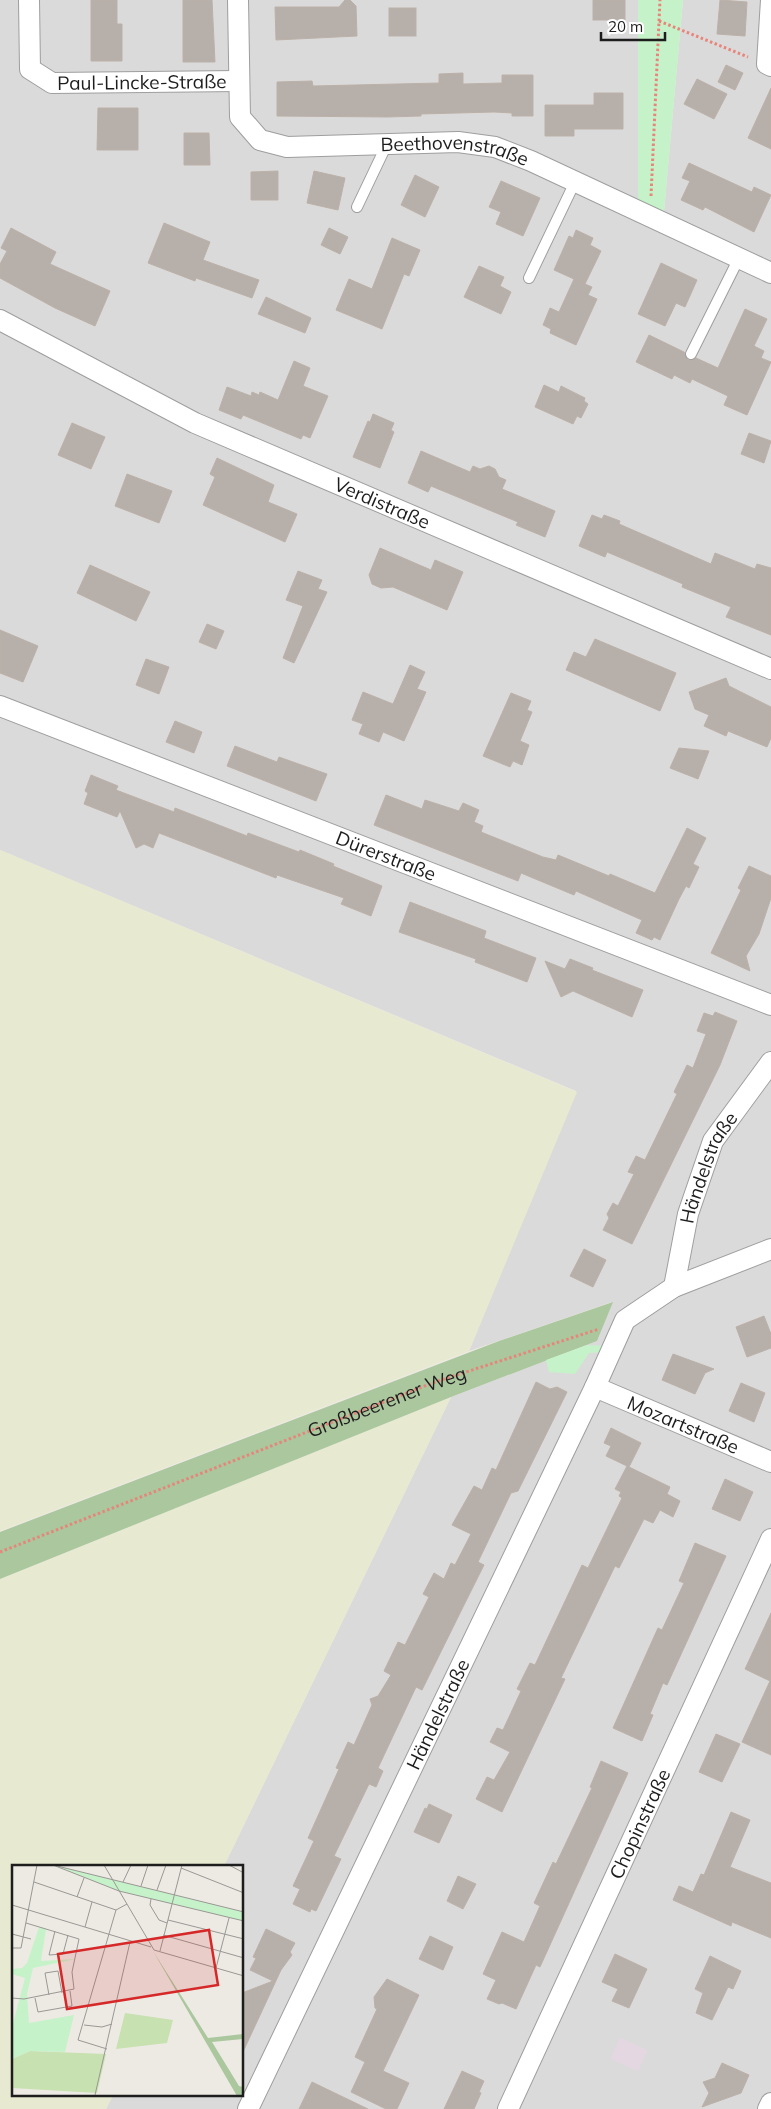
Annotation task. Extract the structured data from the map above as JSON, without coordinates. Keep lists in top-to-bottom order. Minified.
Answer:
{"streets":{"street":["Paul-Lincke-Straße","Beethovenstraße","Verdistraße","Dürerstraße","Händelstraße","Mozartstraße","Chopinstraße"],"path":["Großbeerener Weg"]},"crossings":[["Paul-Lincke-Straße","Beethovenstraße"],["Händelstraße","Großbeerener Weg"],["Händelstraße","Mozartstraße"]],"scale_bar":"20 m"}
